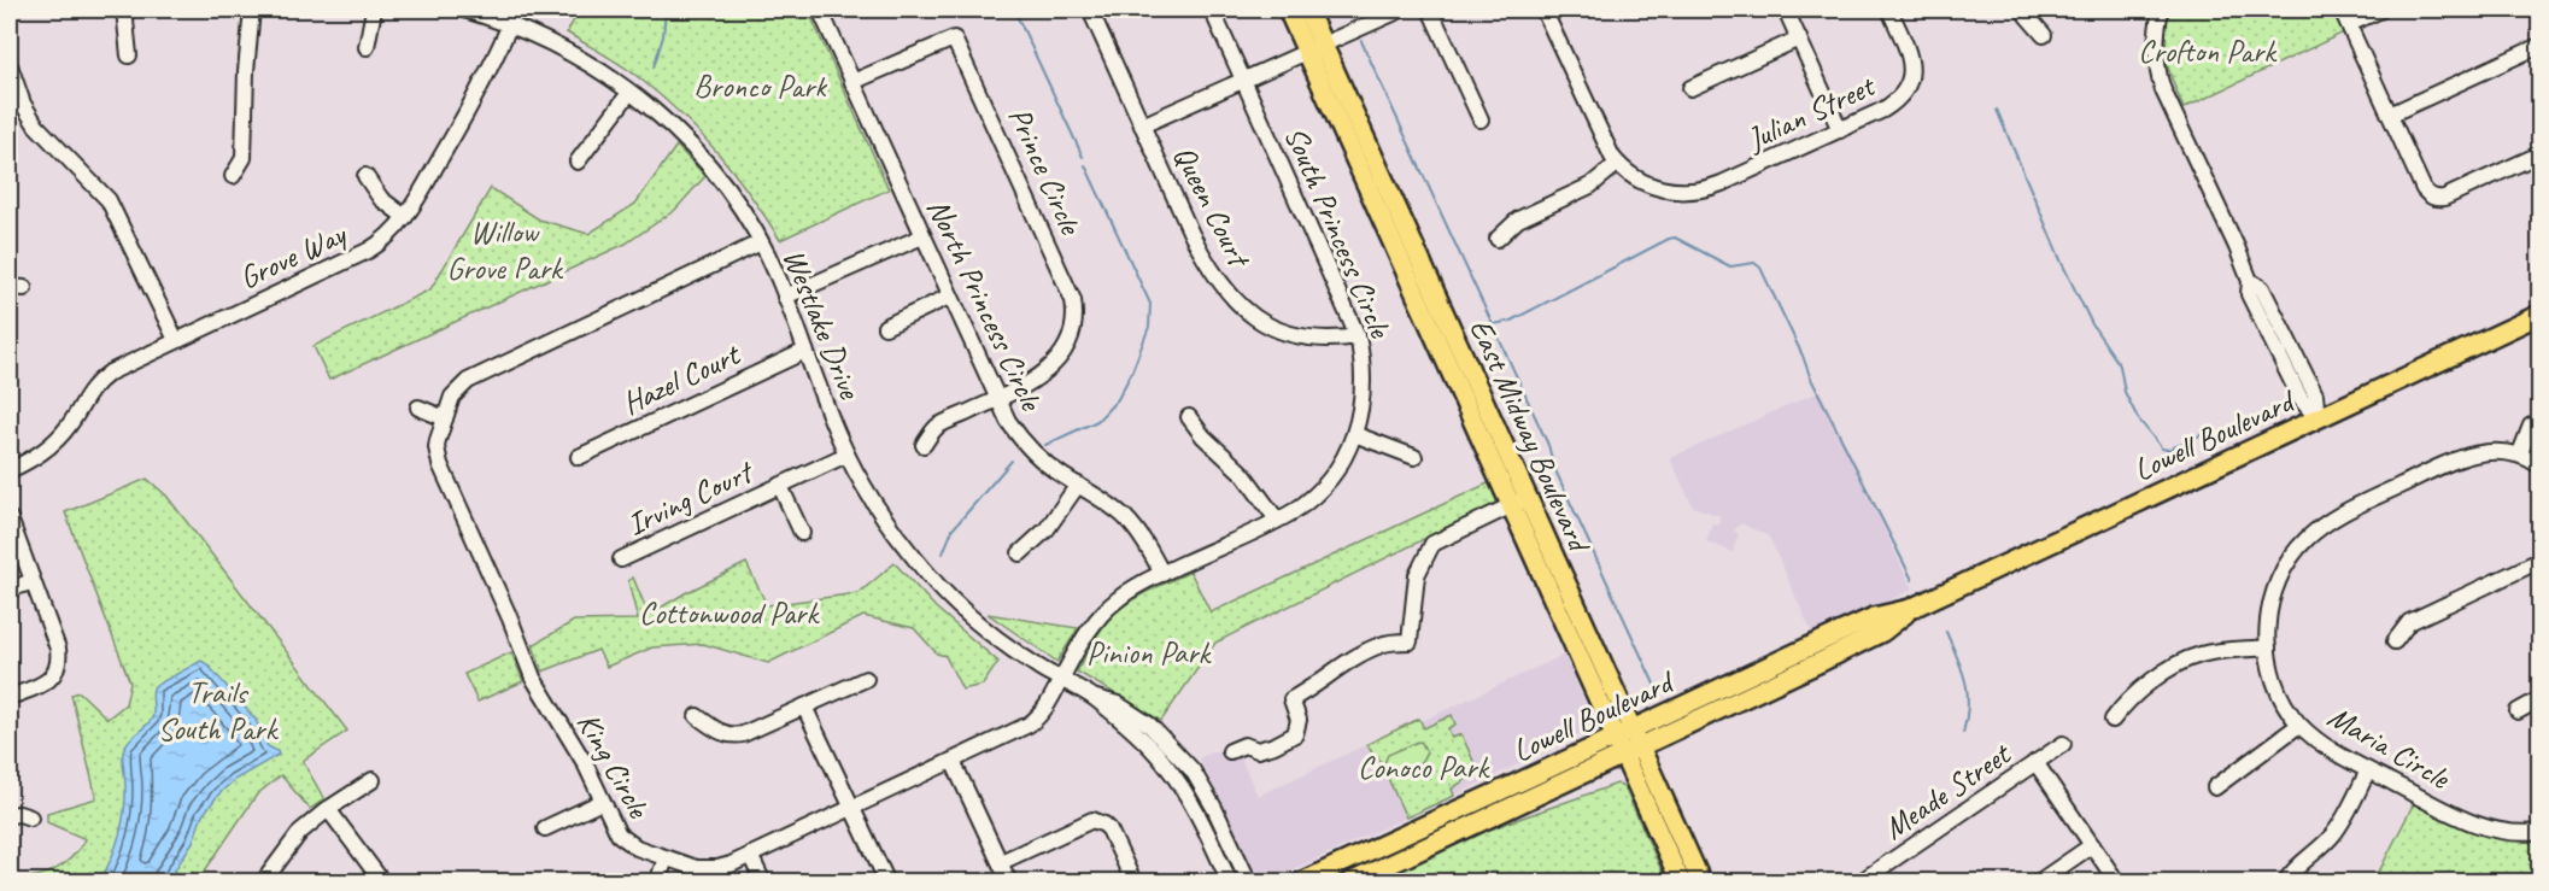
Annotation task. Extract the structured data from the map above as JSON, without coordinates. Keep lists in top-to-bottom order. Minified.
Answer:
{"streets":{"main road":["East Midway Boulevard","Lowell Boulevard"],"street":["Julian Street","Prince Circle","Queen Court","South Princess Circle","Grove Way","North Princess Circle","Westlake Drive","Hazel Court","Irving Court","Maria Circle","King Circle","Meade Street"]},"crossings":[["Prince Circle","North Princess Circle"],["Queen Court","South Princess Circle"],["South Princess Circle","North Princess Circle"],["South Princess Circle","Westlake Drive"],["South Princess Circle","King Circle"],["Grove Way","Westlake Drive"],["Westlake Drive","Hazel Court"],["Westlake Drive","Irving Court"],["Westlake Drive","King Circle"],["East Midway Boulevard","Lowell Boulevard"]],"parks":["Crofton Park","Bronco Park","Willow Grove Park","Cottonwood Park","Pinion Park","Trails South Park","Conoco Park"]}
